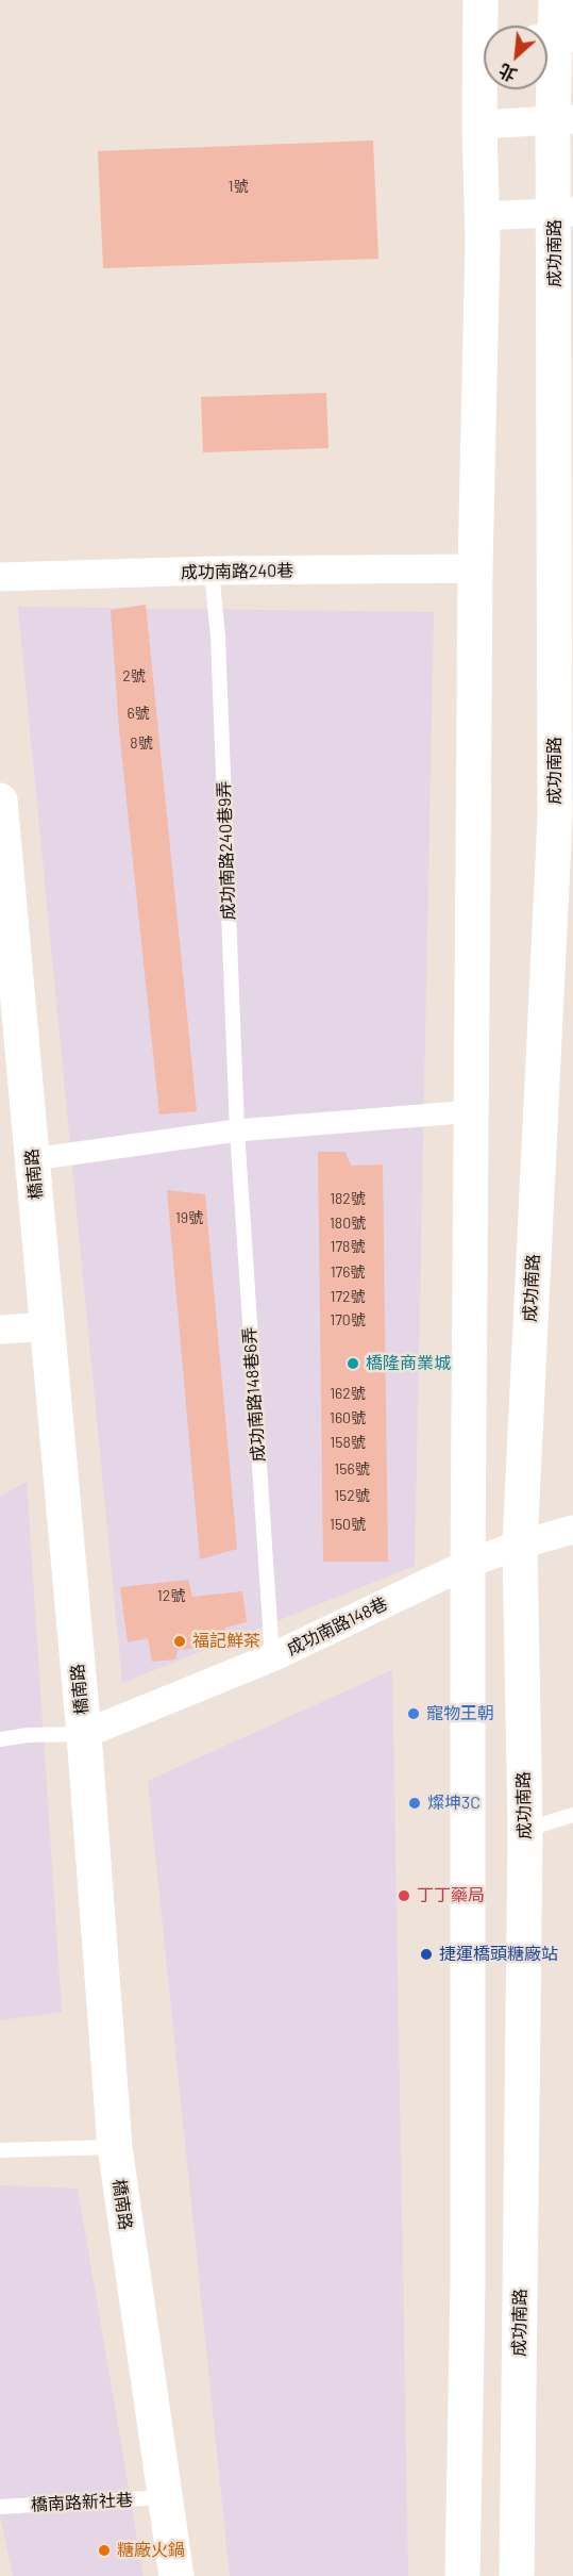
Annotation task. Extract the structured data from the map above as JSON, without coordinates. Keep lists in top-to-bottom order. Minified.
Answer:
{"streets":{"main road":["成功南路","橋南路"],"street":["成功南路240巷","成功南路148巷"],"lane":["成功南路240巷9弄","成功南路148巷6弄","橋南路新社巷"]},"crossings":[["成功南路","成功南路148巷"],["成功南路240巷","成功南路240巷9弄"],["成功南路240巷9弄","成功南路148巷6弄"],["橋南路","成功南路148巷"],["橋南路","橋南路新社巷"],["成功南路148巷6弄","成功南路148巷"]],"places":["橋隆商業城","福記鮮茶","寵物王朝","燦坤3C","丁丁藥局","捷運橋頭糖廠站","糖廠火鍋"],"house_numbers":["1號","2號","6號","8號","182號","19號","180號","178號","176號","172號","170號","162號","160號","158號","156號","152號","150號","12號"],"north":"bottom left"}
